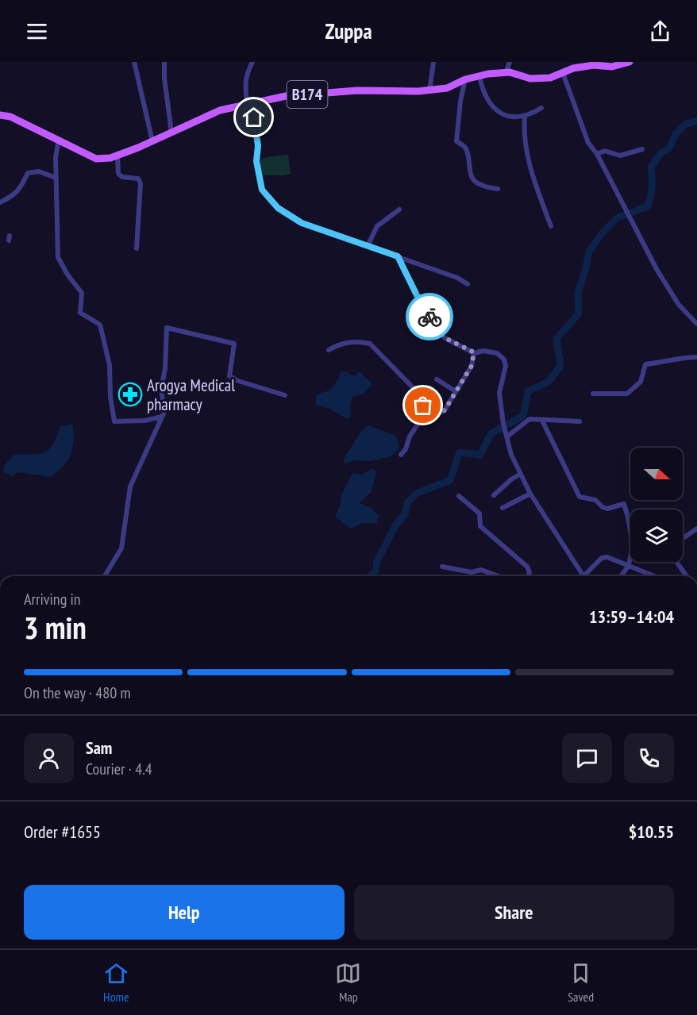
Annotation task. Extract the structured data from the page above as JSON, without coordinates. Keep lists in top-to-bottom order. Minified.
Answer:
{"streets":{"main road":["B174"]},"places":{"pharmacy":["Arogya Medical pharmacy"]},"north":"right","page":{"header":"Zuppa","heading":["3 min","Arriving in","13:59–14:04"],"panel":["Sam","Courier · 4.4","Order #1655","$10.55"],"bar":"On the way · 480 m","buttons":["Help","Share"],"tabs":["Home","Map","Saved"]}}
